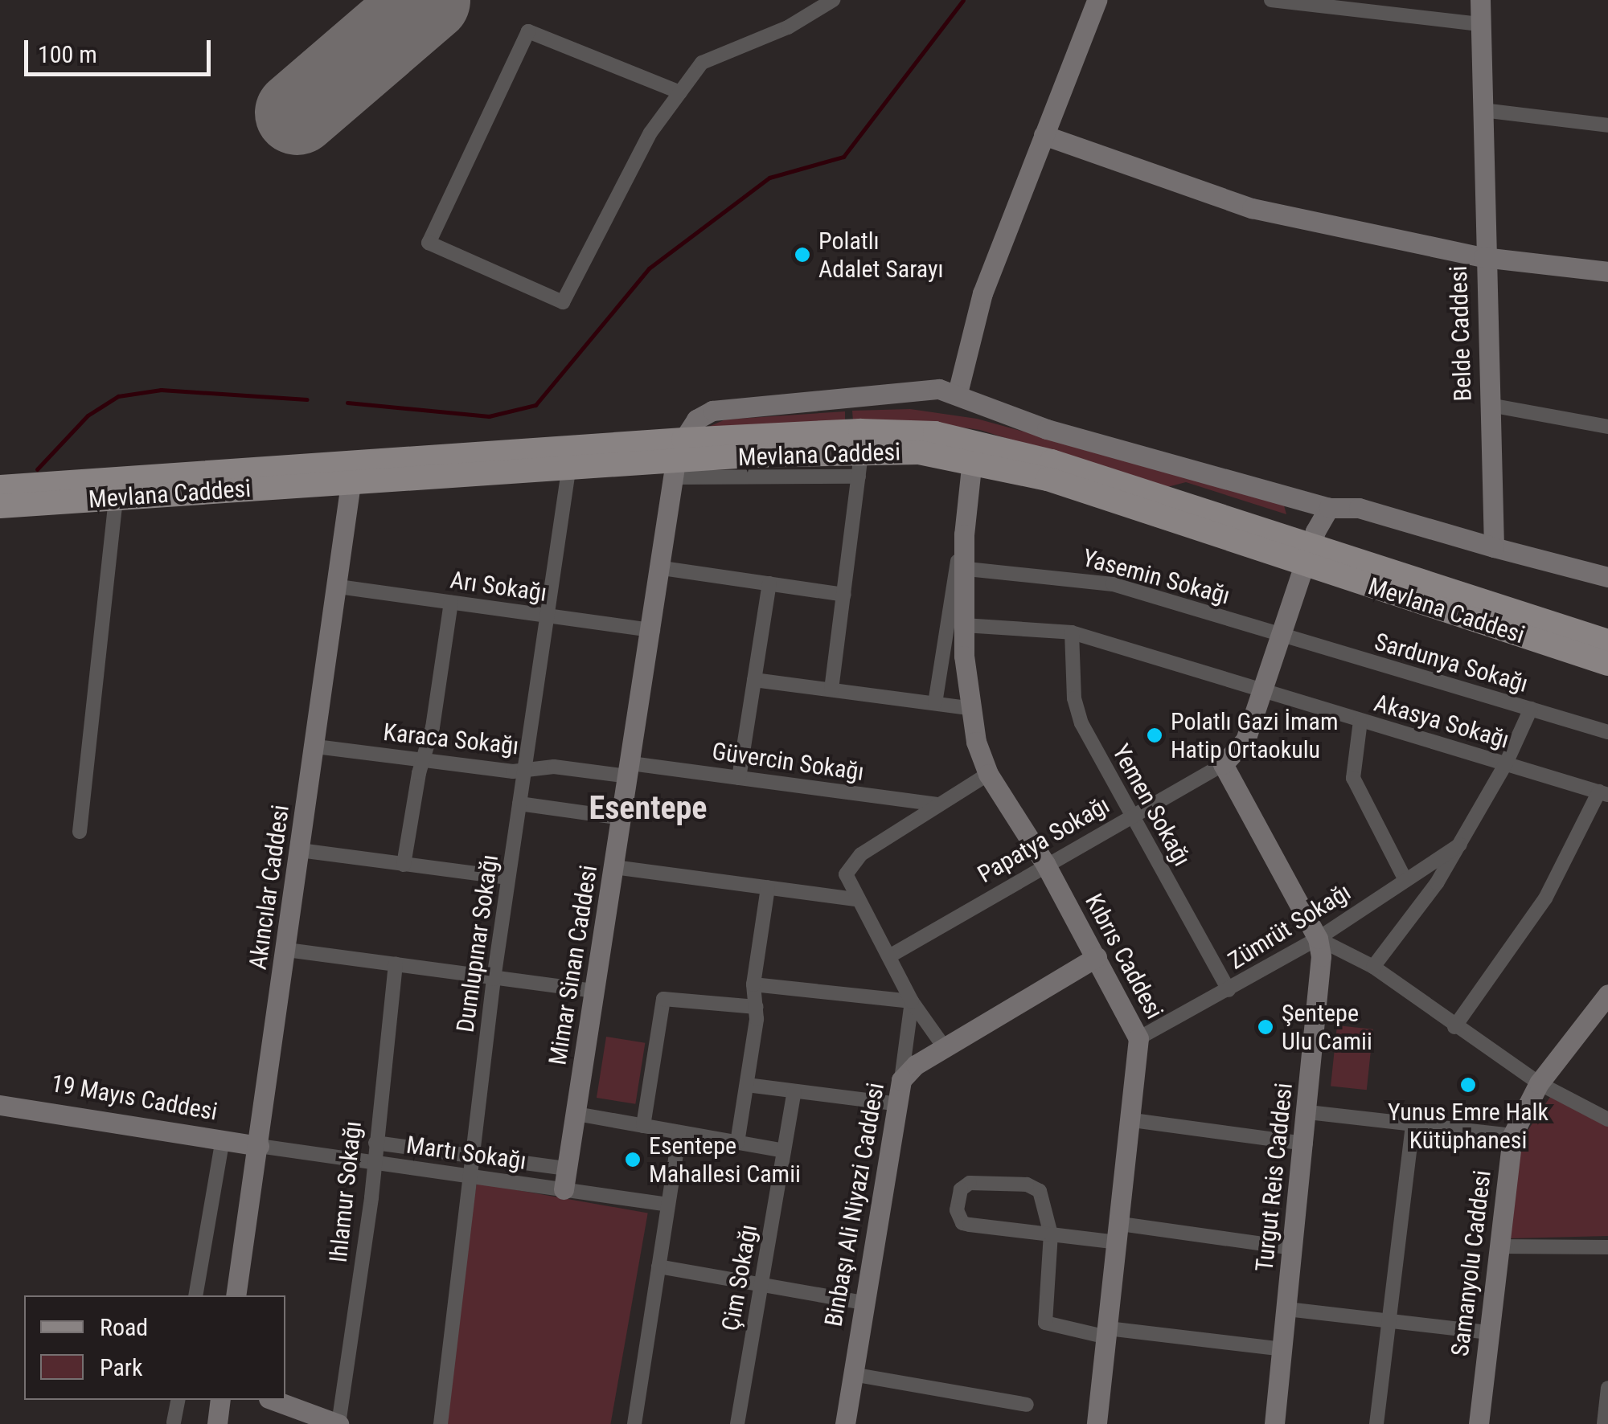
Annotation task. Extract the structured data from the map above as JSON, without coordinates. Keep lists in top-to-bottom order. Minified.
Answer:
{"streets":{"main road":["Mevlana Caddesi"],"street":["Belde Caddesi","Yasemin Sokağı","Arı Sokağı","Sardunya Sokağı","Akasya Sokağı","Karaca Sokağı","Güvercin Sokağı","Yemen Sokağı","Papatya Sokağı","Akıncılar Caddesi","Zümrüt Sokağı","Dumlupınar Sokağı","Kıbrıs Caddesi","Mimar Sinan Caddesi","19 Mayıs Caddesi","Martı Sokağı","Turgut Reis Caddesi","Ihlamur Sokağı","Binbaşı Ali Niyazi Caddesi","Samanyolu Caddesi","Çim Sokağı"]},"crossings":[["Mevlana Caddesi","Akıncılar Caddesi"],["Mevlana Caddesi","Dumlupınar Sokağı"],["Mevlana Caddesi","Kıbrıs Caddesi"],["Mevlana Caddesi","Mimar Sinan Caddesi"],["Yasemin Sokağı","Sardunya Sokağı"],["Yasemin Sokağı","Kıbrıs Caddesi"],["Arı Sokağı","Akıncılar Caddesi"],["Arı Sokağı","Dumlupınar Sokağı"],["Arı Sokağı","Mimar Sinan Caddesi"],["Akasya Sokağı","Yemen Sokağı"],["Akasya Sokağı","Kıbrıs Caddesi"],["Karaca Sokağı","Güvercin Sokağı"],["Karaca Sokağı","Akıncılar Caddesi"],["Karaca Sokağı","Dumlupınar Sokağı"],["Karaca Sokağı","Mimar Sinan Caddesi"],["Güvercin Sokağı","Mimar Sinan Caddesi"],["Yemen Sokağı","Papatya Sokağı"],["Yemen Sokağı","Zümrüt Sokağı"],["Papatya Sokağı","Kıbrıs Caddesi"],["Papatya Sokağı","Turgut Reis Caddesi"],["Akıncılar Caddesi","19 Mayıs Caddesi"],["Akıncılar Caddesi","Martı Sokağı"],["Zümrüt Sokağı","Kıbrıs Caddesi"],["Zümrüt Sokağı","Turgut Reis Caddesi"],["Dumlupınar Sokağı","Martı Sokağı"],["Kıbrıs Caddesi","Binbaşı Ali Niyazi Caddesi"],["Mimar Sinan Caddesi","Martı Sokağı"],["19 Mayıs Caddesi","Martı Sokağı"],["Martı Sokağı","Ihlamur Sokağı"]],"districts":["Esentepe"],"places":["Polatlı Adalet Sarayı","Polatlı Gazi İmam Hatip Ortaokulu","Şentepe Ulu Camii","Yunus Emre Halk Kütüphanesi","Esentepe Mahallesi Camii"],"legend":["Road","Park"],"scale_bar":"100 m"}
